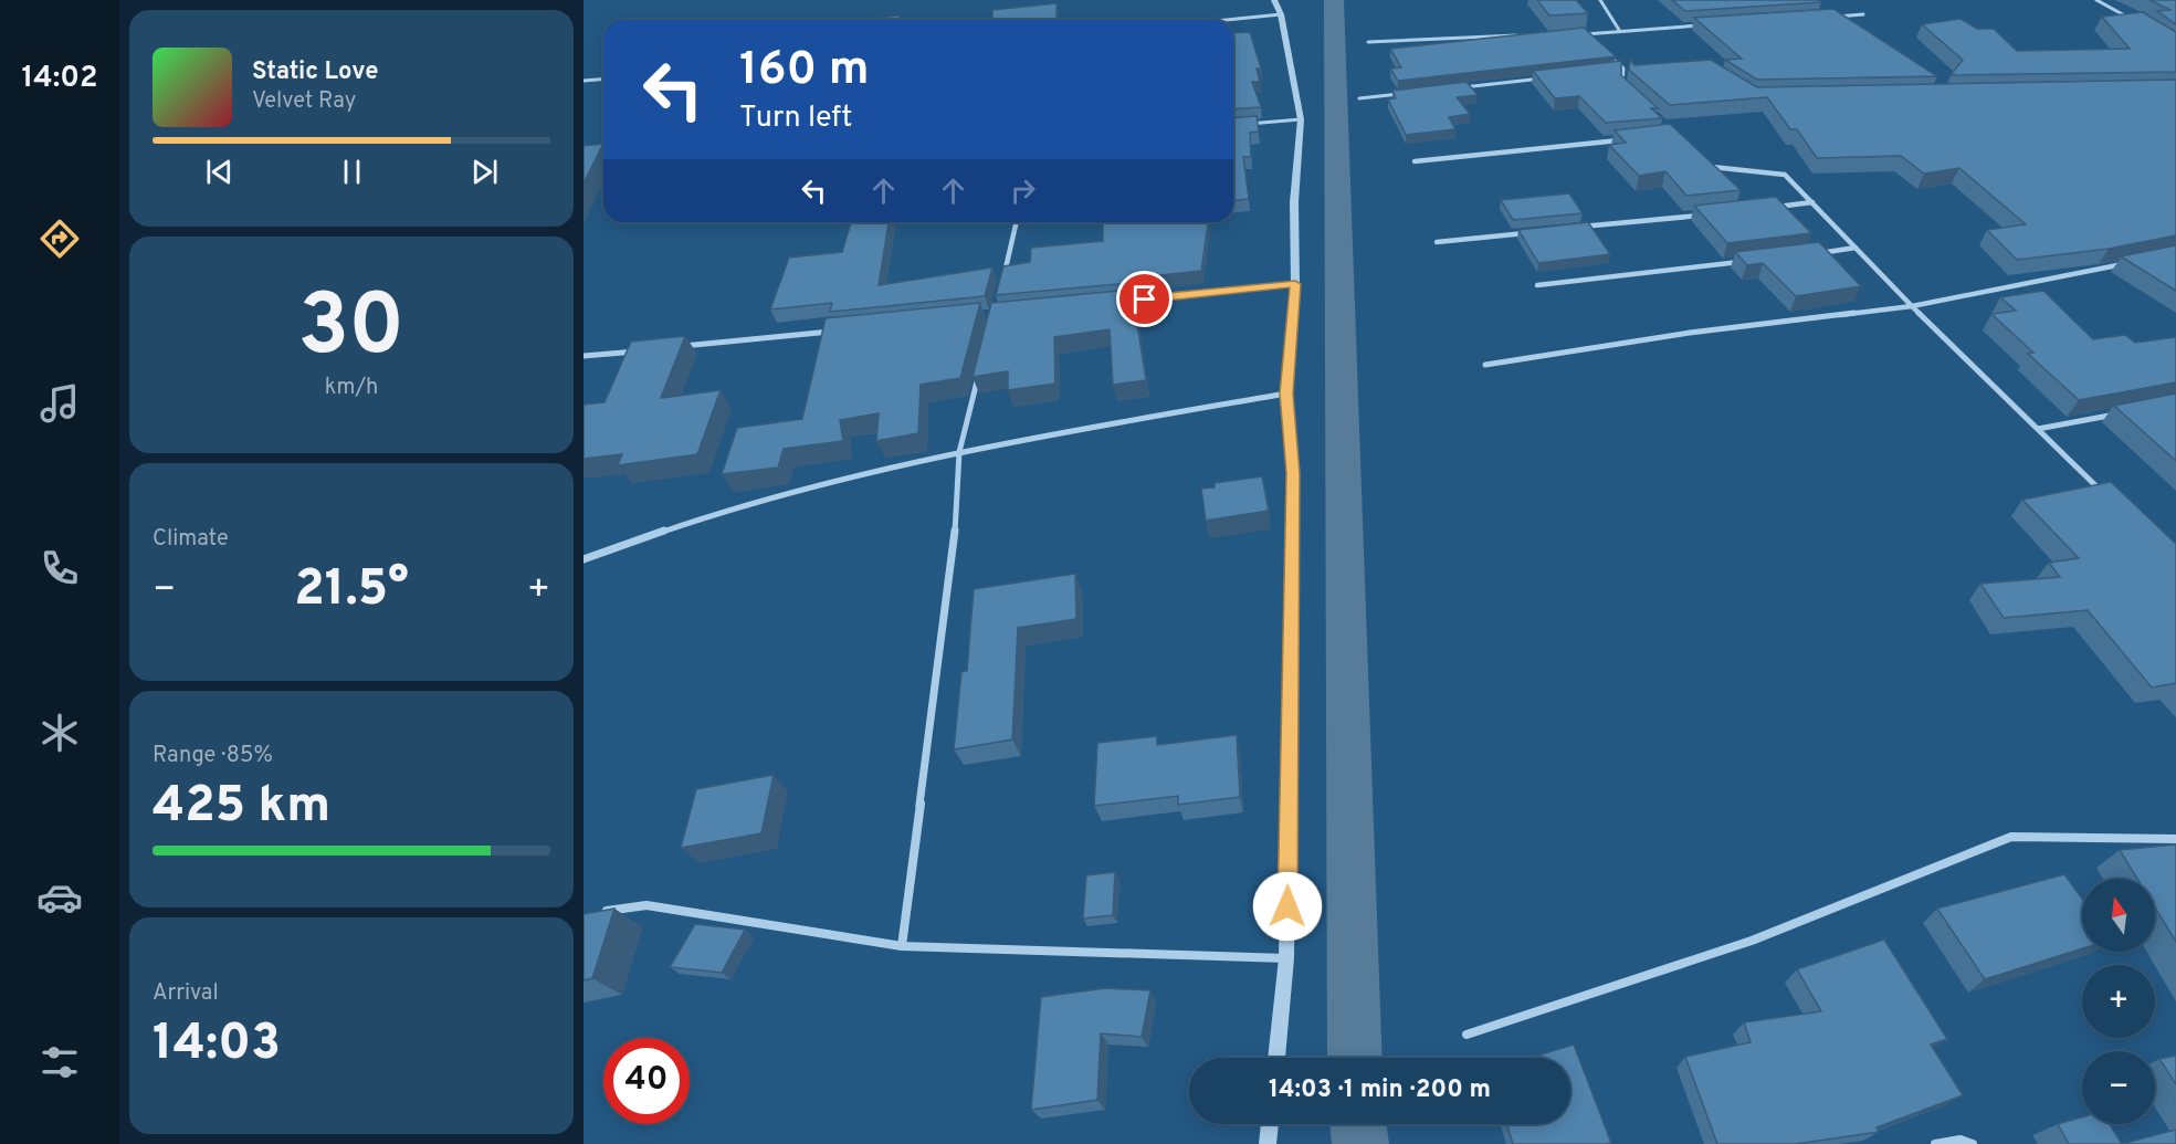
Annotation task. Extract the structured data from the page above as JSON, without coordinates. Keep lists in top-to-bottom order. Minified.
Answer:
{"north":"top","page":{"tabs":"14:02","turn":["160 m","Turn left"],"song":["Static Love","Velvet Ray"],"tile":[["30","km/h"],"Climate",["Range · 85%","425 km"],["Arrival","14:03"]],"heat":["−","21.5°","+"],"map_buttons":["+","−"],"limit":"40","trip":"14:03 · 1 min · 200 m"}}
